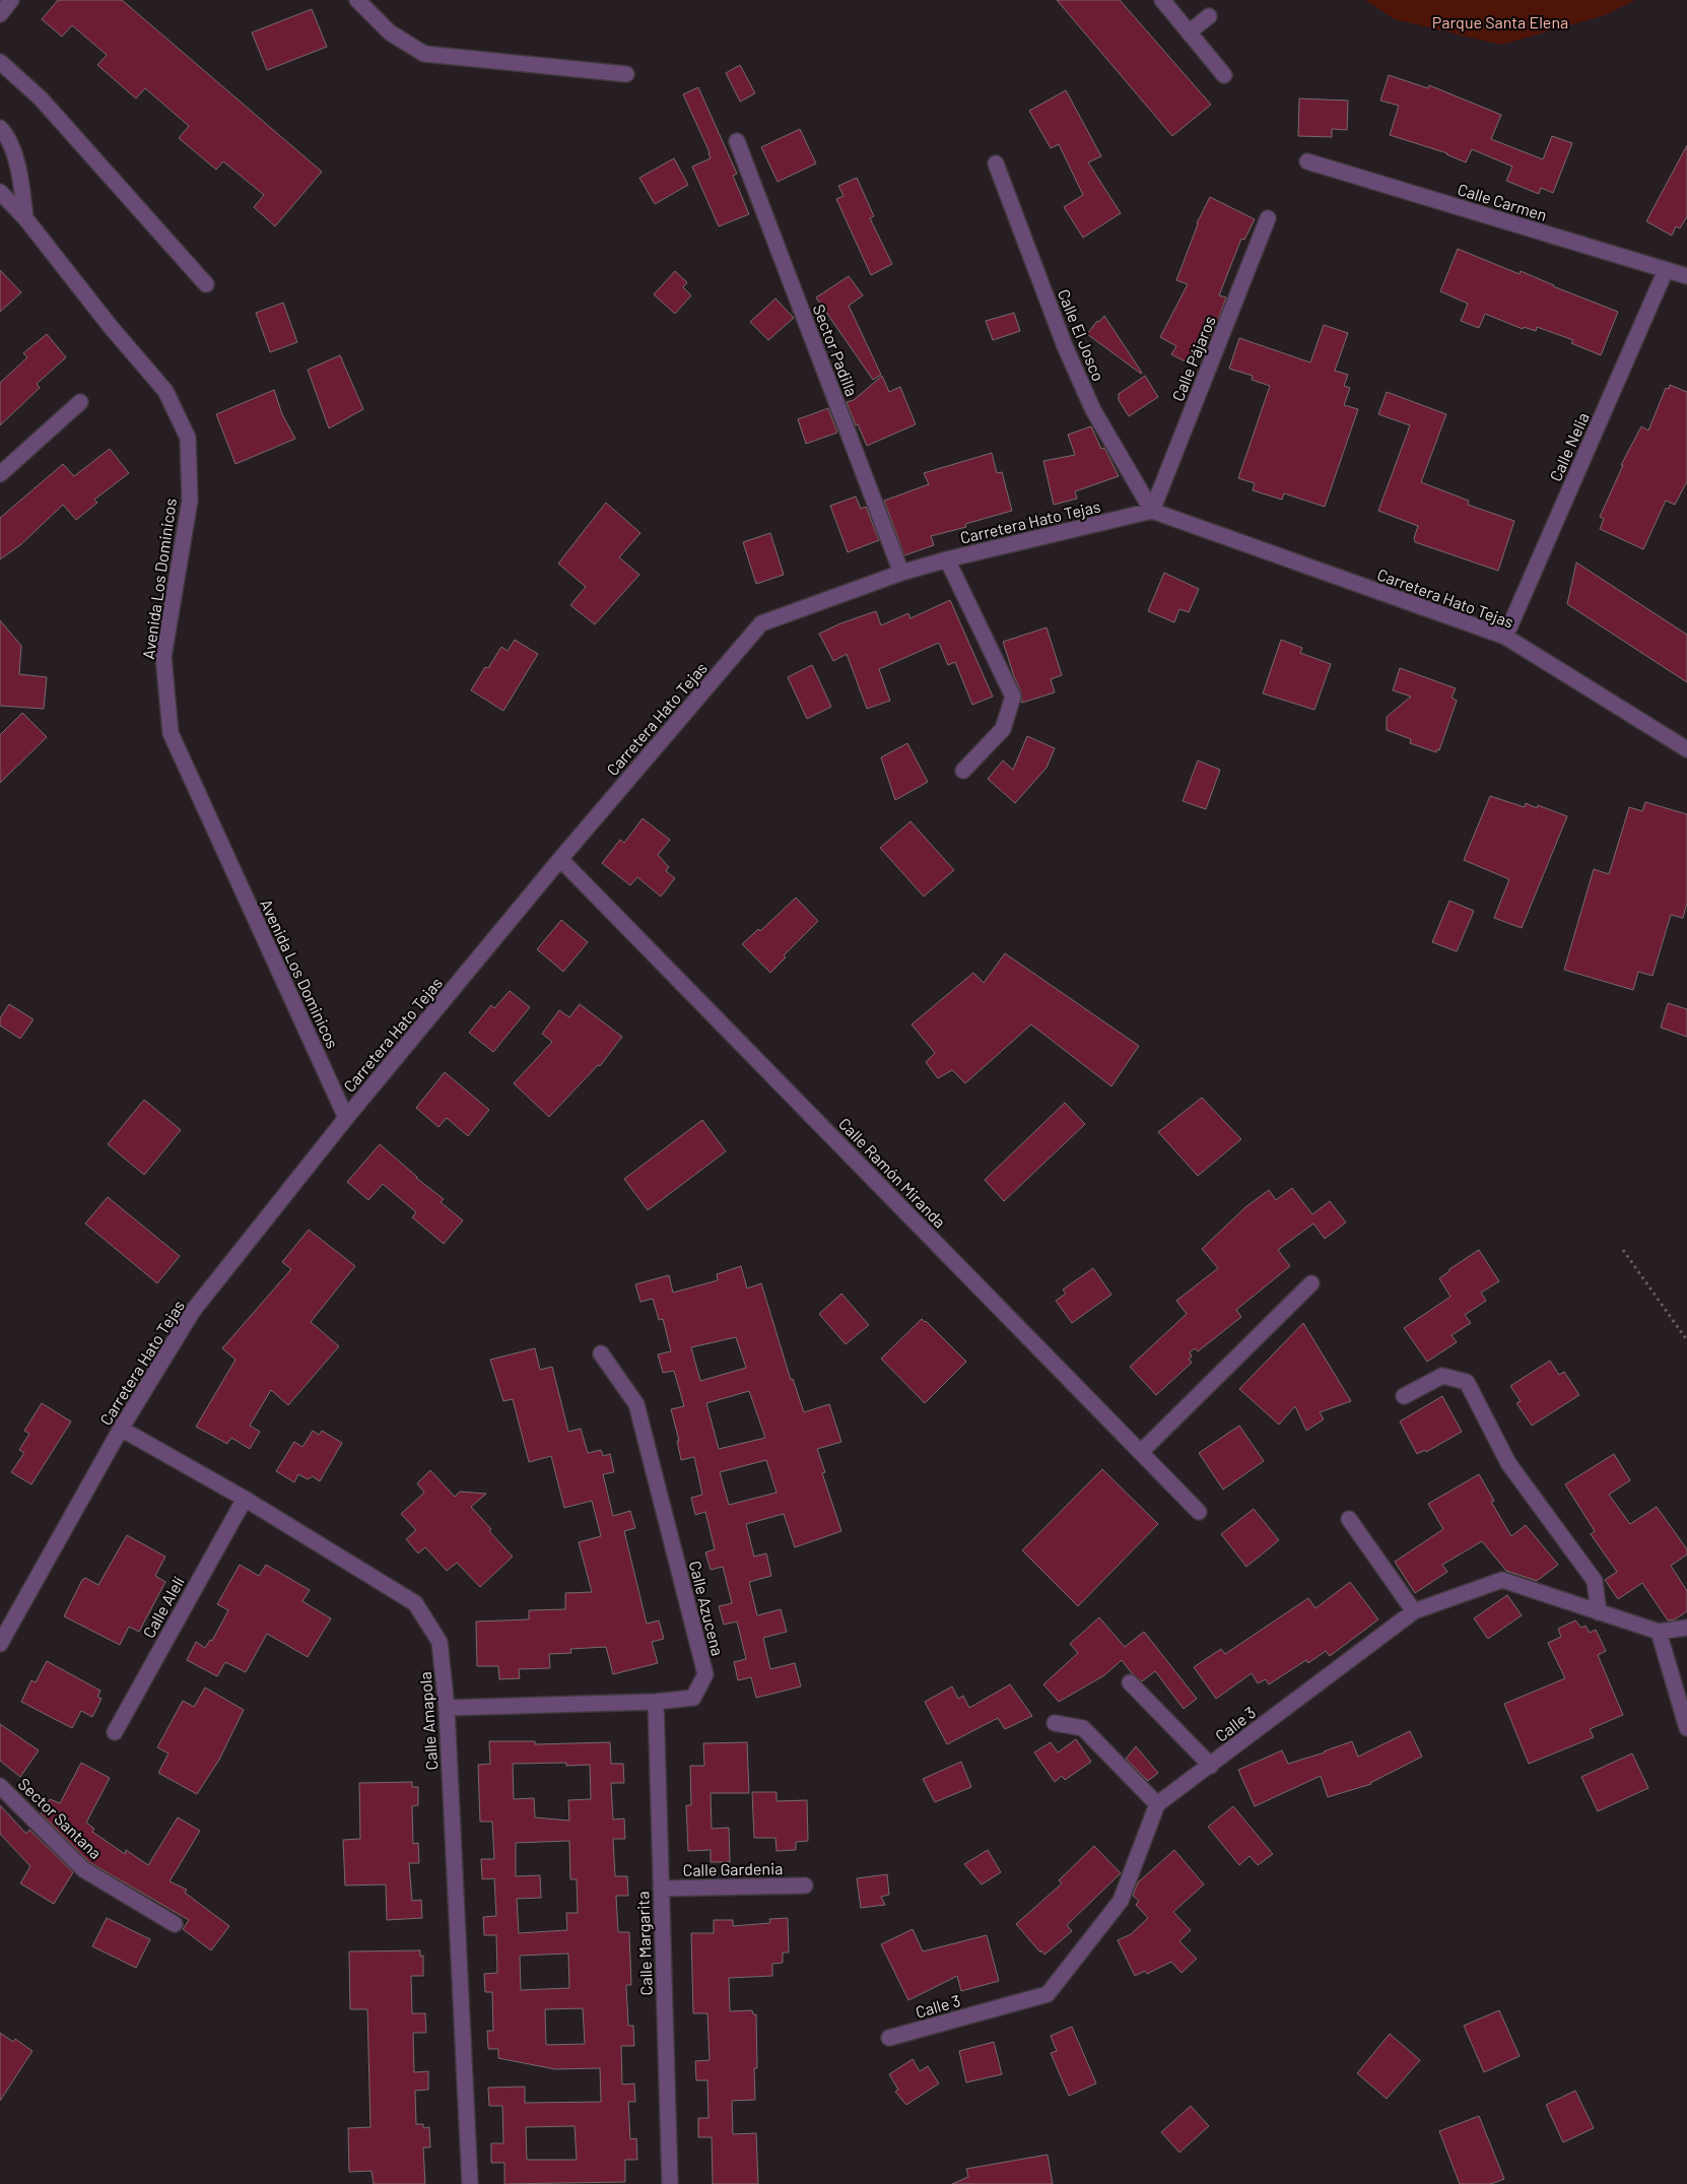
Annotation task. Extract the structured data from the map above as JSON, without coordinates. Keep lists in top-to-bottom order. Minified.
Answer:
{"streets":{"street":["Calle Carmen","Calle El Josco","Sector Padilla","Calle Pájaros","Calle Nelia","Carretera Hato Tejas","Avenida Los Dominicos","Calle Ramón Miranda","Calle Alelí","Calle Azucena","Calle Amapola","Calle 3","Sector Santana","Calle Gardenia","Calle Margarita"]},"crossings":[["Calle Carmen","Calle Nelia"],["Calle El Josco","Calle Pájaros"],["Calle El Josco","Carretera Hato Tejas"],["Sector Padilla","Carretera Hato Tejas"],["Calle Pájaros","Carretera Hato Tejas"],["Calle Nelia","Carretera Hato Tejas"],["Carretera Hato Tejas","Avenida Los Dominicos"],["Carretera Hato Tejas","Calle Ramón Miranda"],["Carretera Hato Tejas","Calle Amapola"],["Calle Alelí","Calle Amapola"],["Calle Azucena","Calle Amapola"],["Calle Azucena","Calle Margarita"],["Calle Gardenia","Calle Margarita"]],"parks":["Parque Santa Elena"]}
